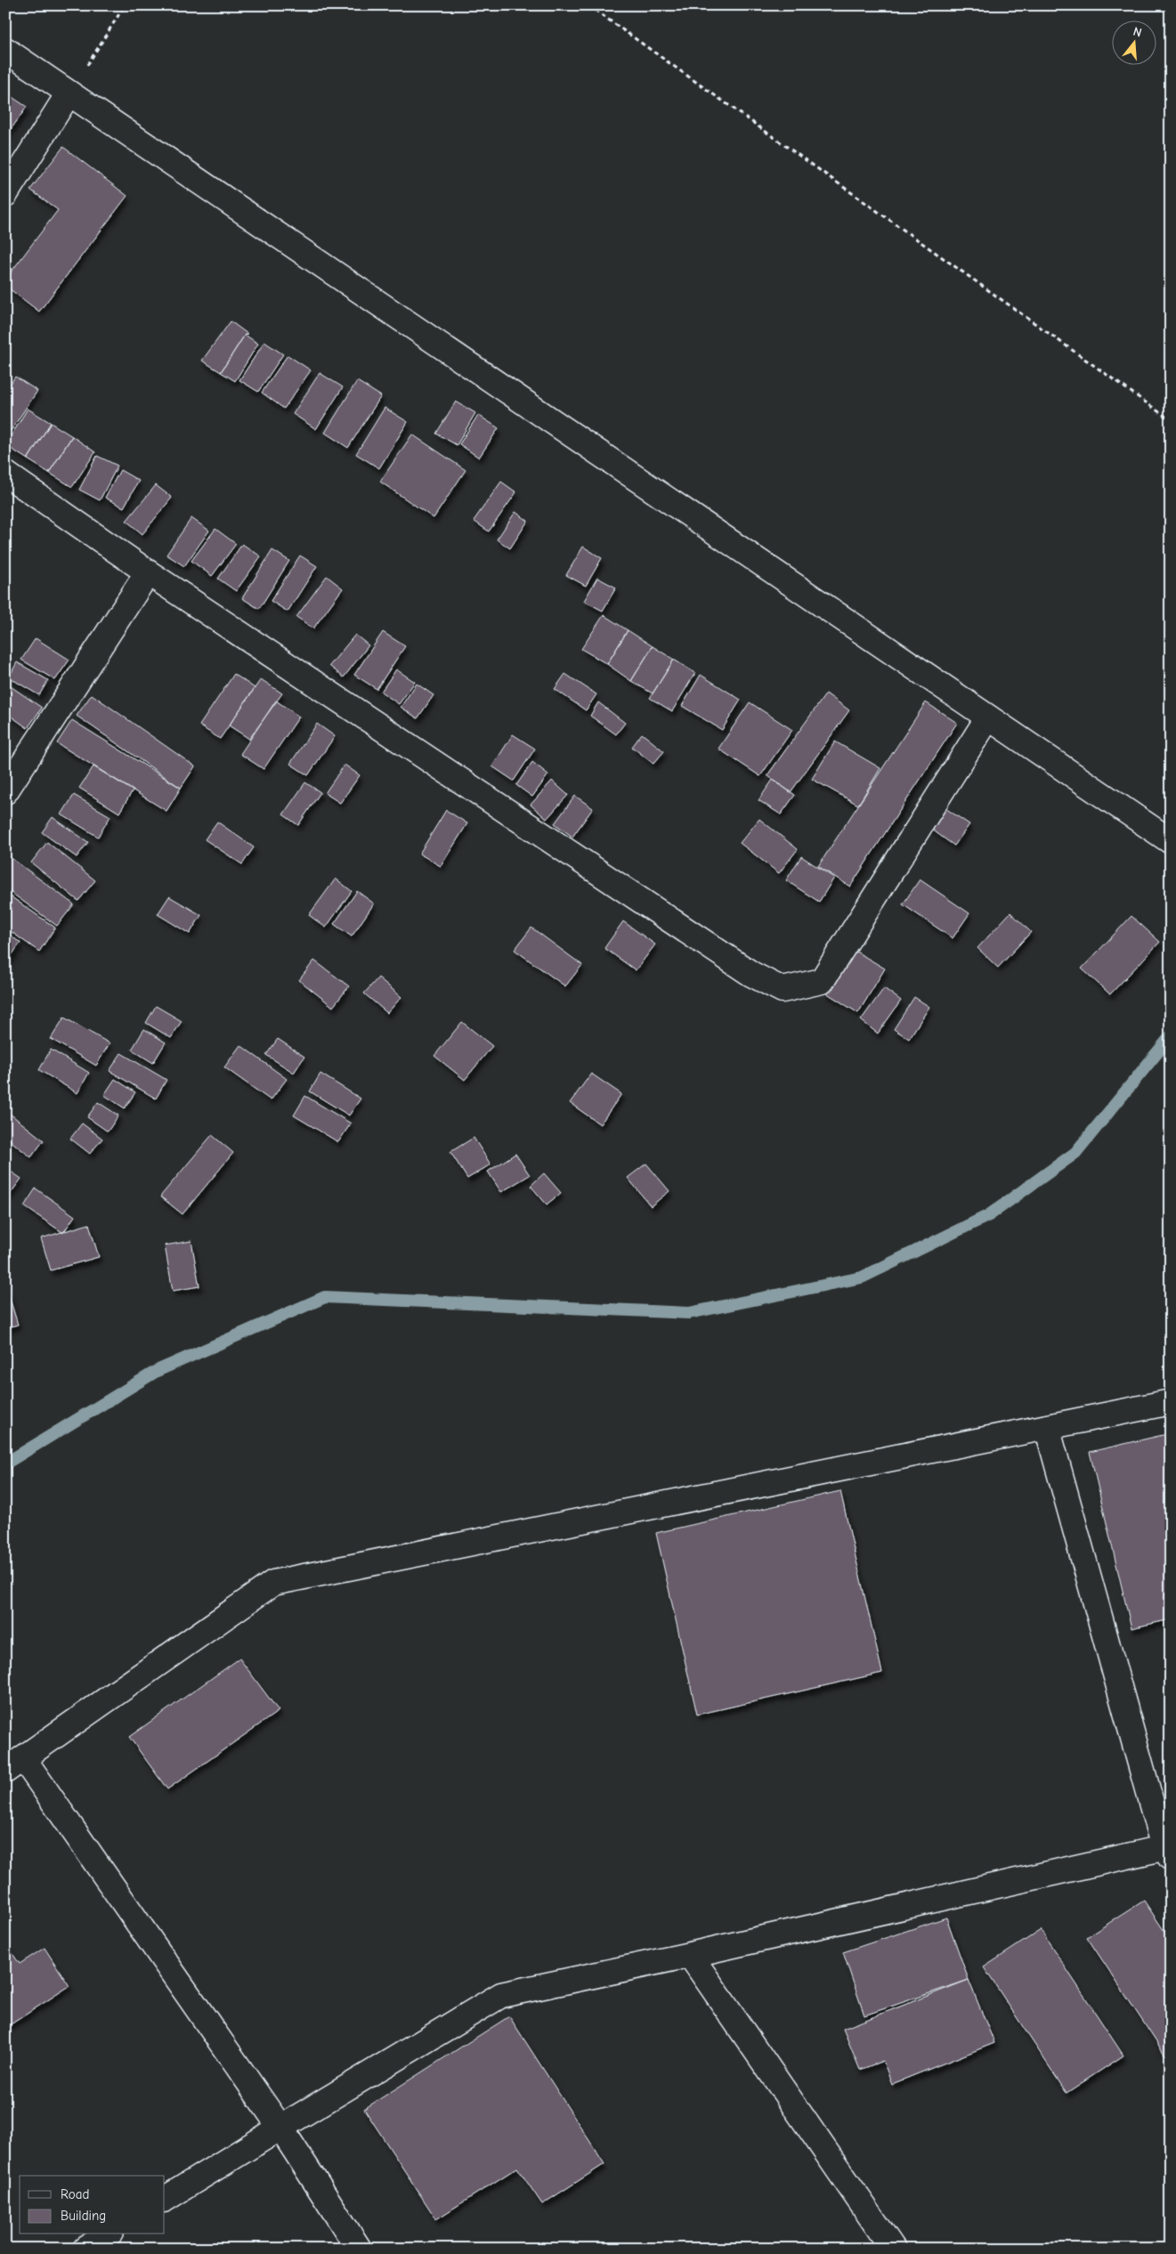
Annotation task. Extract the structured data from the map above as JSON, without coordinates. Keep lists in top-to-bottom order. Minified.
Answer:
{"legend":["Road","Building"],"north":"top"}
